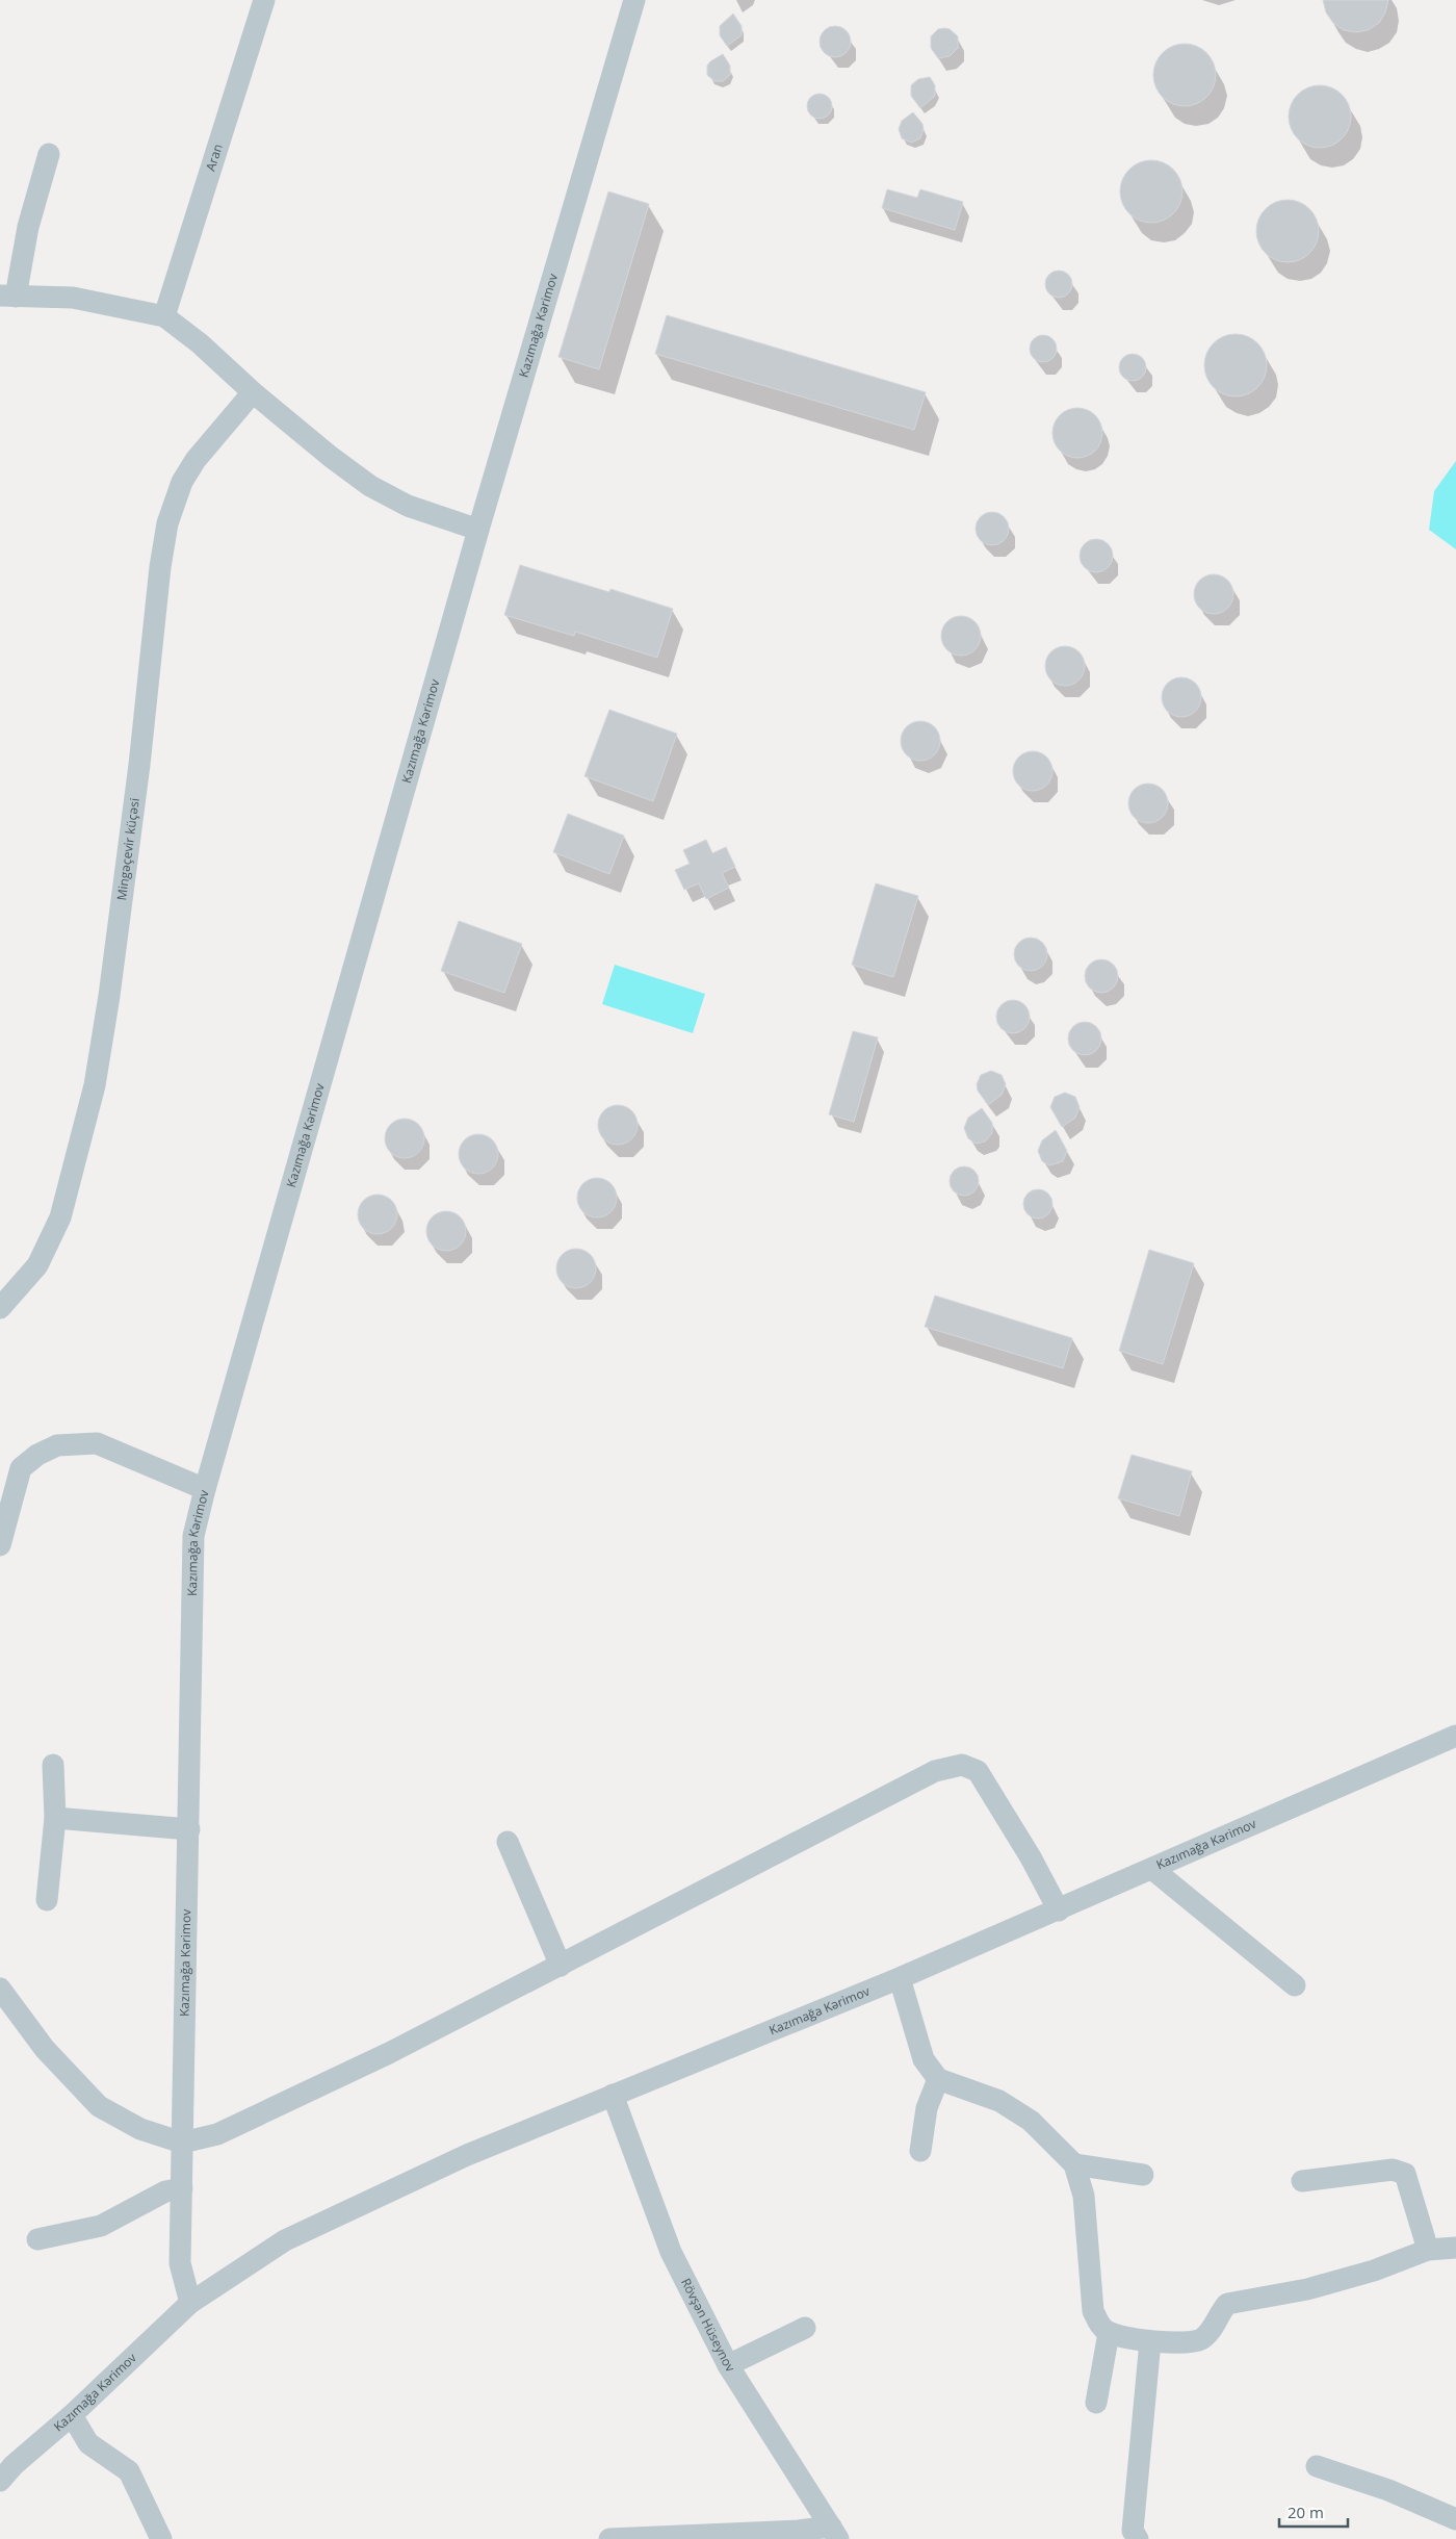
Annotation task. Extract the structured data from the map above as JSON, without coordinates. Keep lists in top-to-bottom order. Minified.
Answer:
{"streets":{"street":["Aran","Kazımağa Kərimov","Mingəçevir küçəsi","Rövşən Hüseynov"]},"crossings":[["Kazımağa Kərimov","Rövşən Hüseynov"]],"scale_bar":"20 m"}
